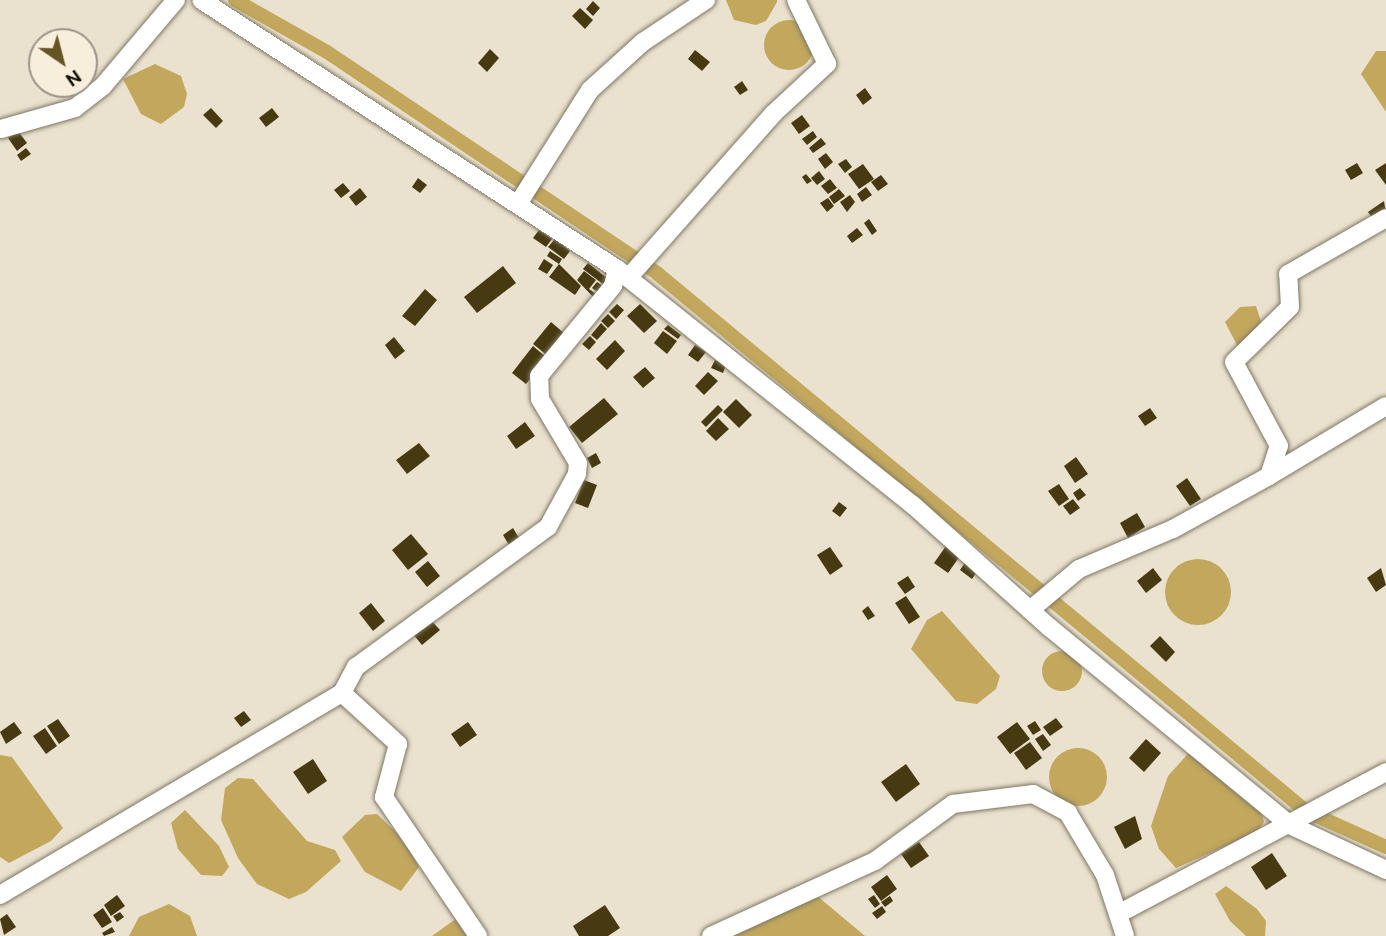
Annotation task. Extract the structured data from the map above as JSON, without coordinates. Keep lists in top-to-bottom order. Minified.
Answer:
{"north":"bottom right"}
